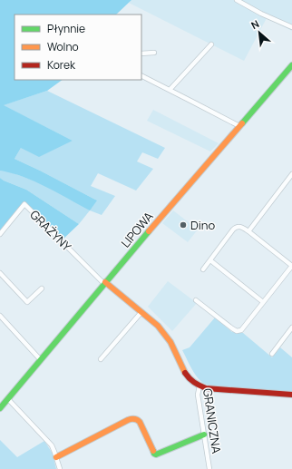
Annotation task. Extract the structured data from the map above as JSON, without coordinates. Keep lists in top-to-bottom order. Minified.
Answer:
{"streets":{"main road":["LIPOWA","GRANICZNA"],"street":["GRAŻYNY"]},"crossings":[["LIPOWA","GRAŻYNY"],["LIPOWA","GRANICZNA"],["GRAŻYNY","GRANICZNA"]],"places":["Dino"],"legend":["Płynnie","Wolno","Korek"],"north":"top left"}
